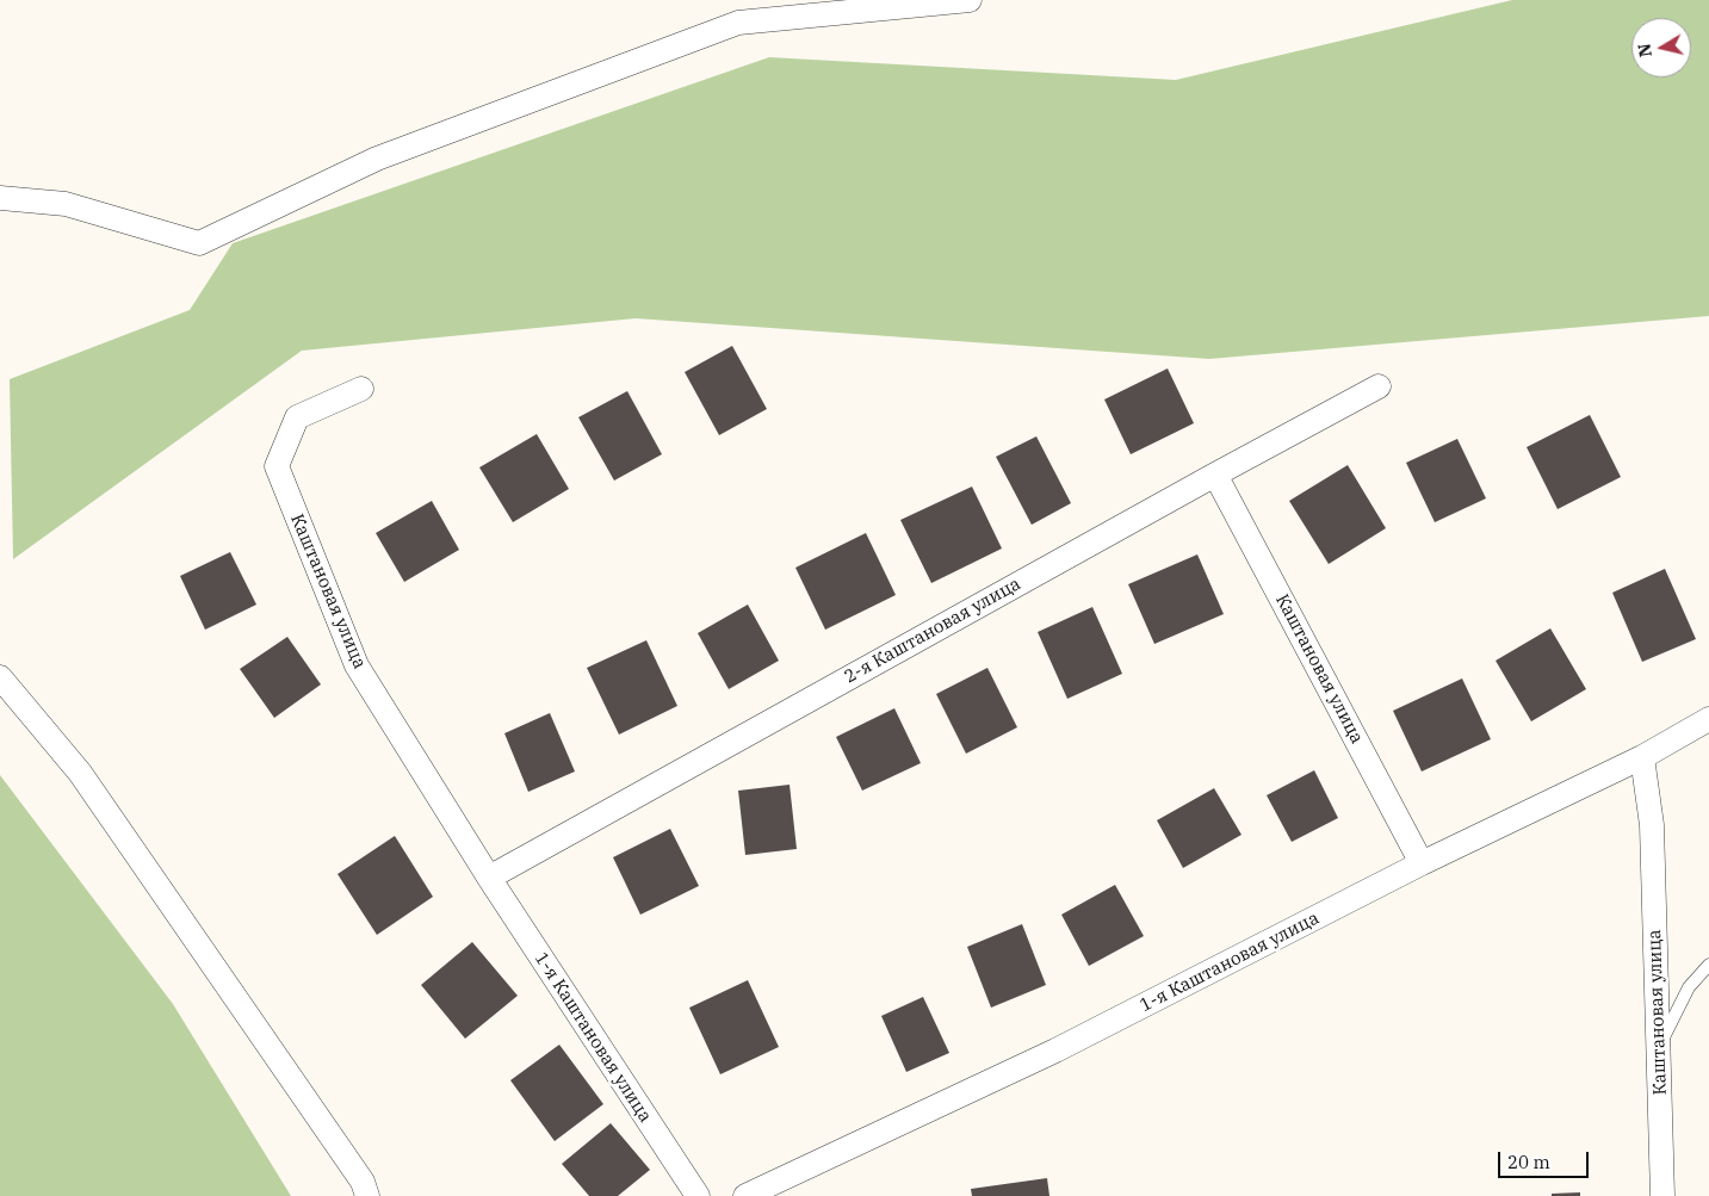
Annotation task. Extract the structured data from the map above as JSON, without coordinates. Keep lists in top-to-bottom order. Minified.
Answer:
{"streets":{"street":["Каштановая улица","2-я Каштановая улица","1-я Каштановая улица"]},"crossings":[["Каштановая улица","2-я Каштановая улица"],["Каштановая улица","1-я Каштановая улица"],["2-я Каштановая улица","1-я Каштановая улица"]],"scale_bar":"20 m","north":"left"}
